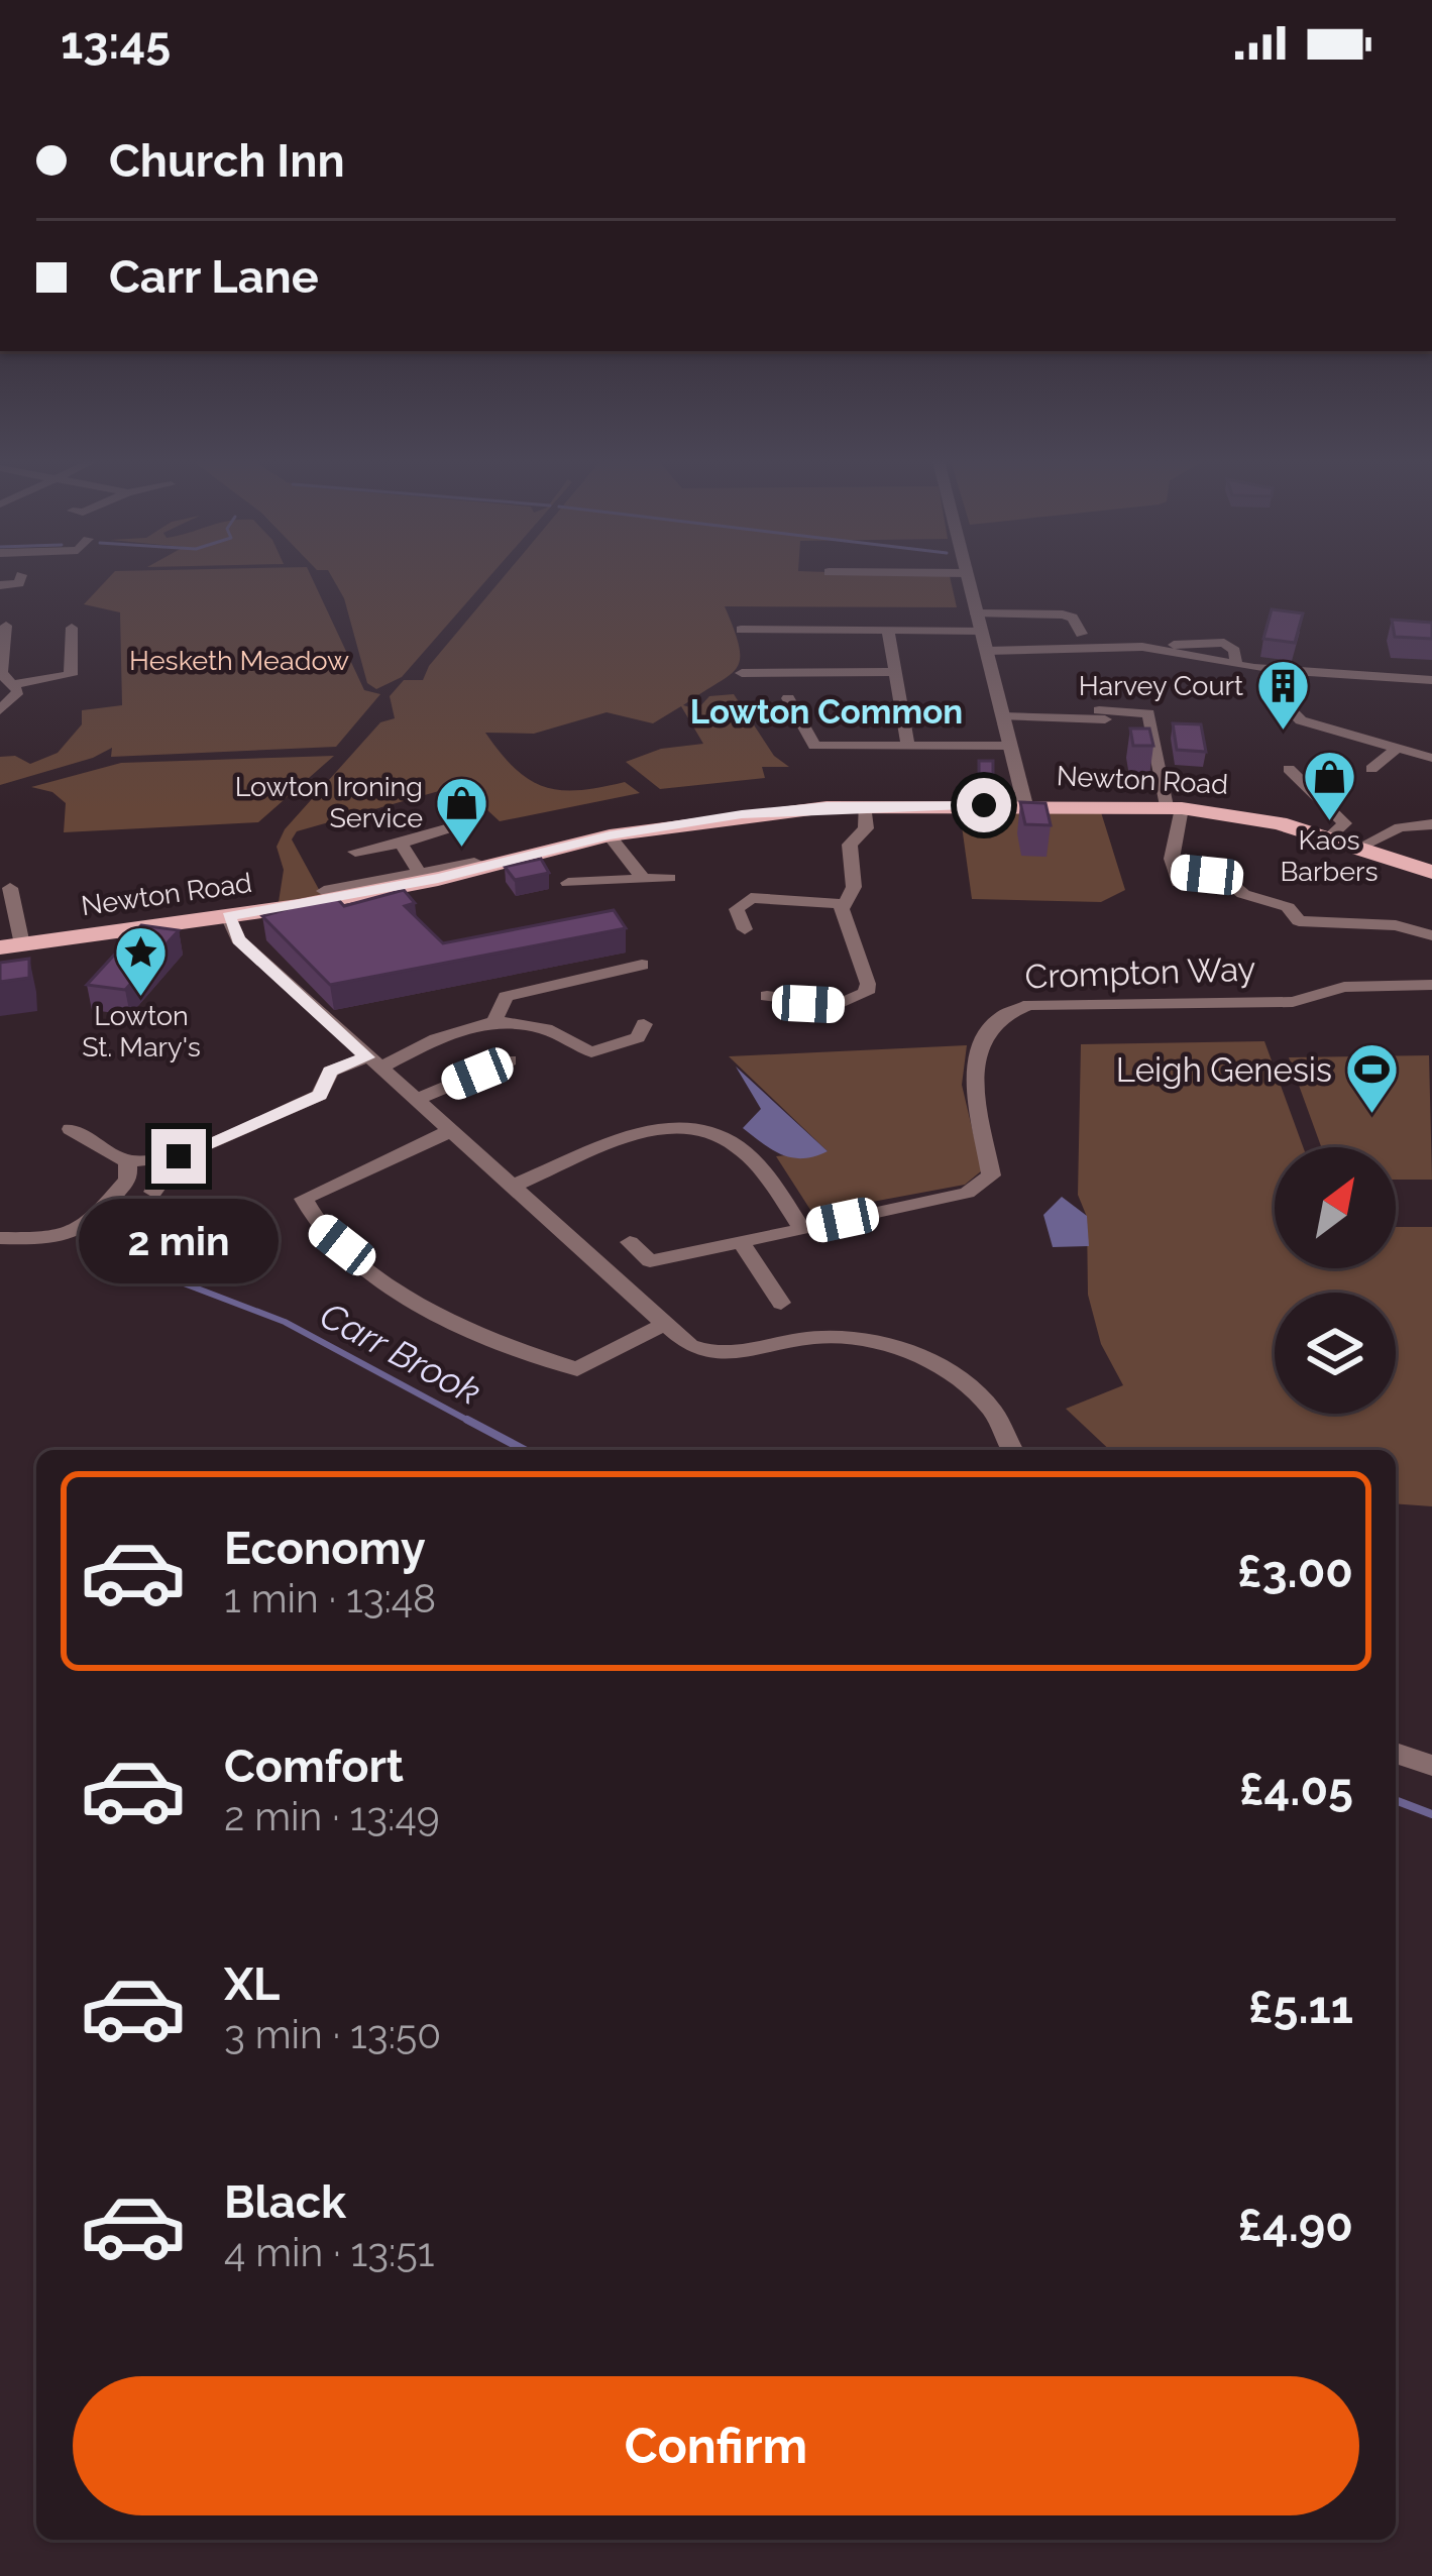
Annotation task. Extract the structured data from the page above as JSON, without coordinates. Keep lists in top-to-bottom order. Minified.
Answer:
{"streets":{"main road":["Newton Road"],"street":["Crompton Way"]},"districts":["Lowton Common"],"water":["Carr Brook"],"parks":["Hesketh Meadow"],"places":{"building":["Harvey Court"],"shop":["Kaos Barbers","Lowton Ironing Service"],"place":["Lowton St. Mary's"],"sports":["Leigh Genesis"]},"north":"top right","page":{"status":"13:45","banner":["Church Inn","Carr Lane"],"bubble":"2 min","list":[{"name":"Economy","note":"1 min · 13:48","value":"£3.00"},{"name":"Comfort","note":"2 min · 13:49","value":"£4.05"},{"name":"XL","note":"3 min · 13:50","value":"£5.11"},{"name":"Black","note":"4 min · 13:51","value":"£4.90"}],"buttons":"Confirm"}}
